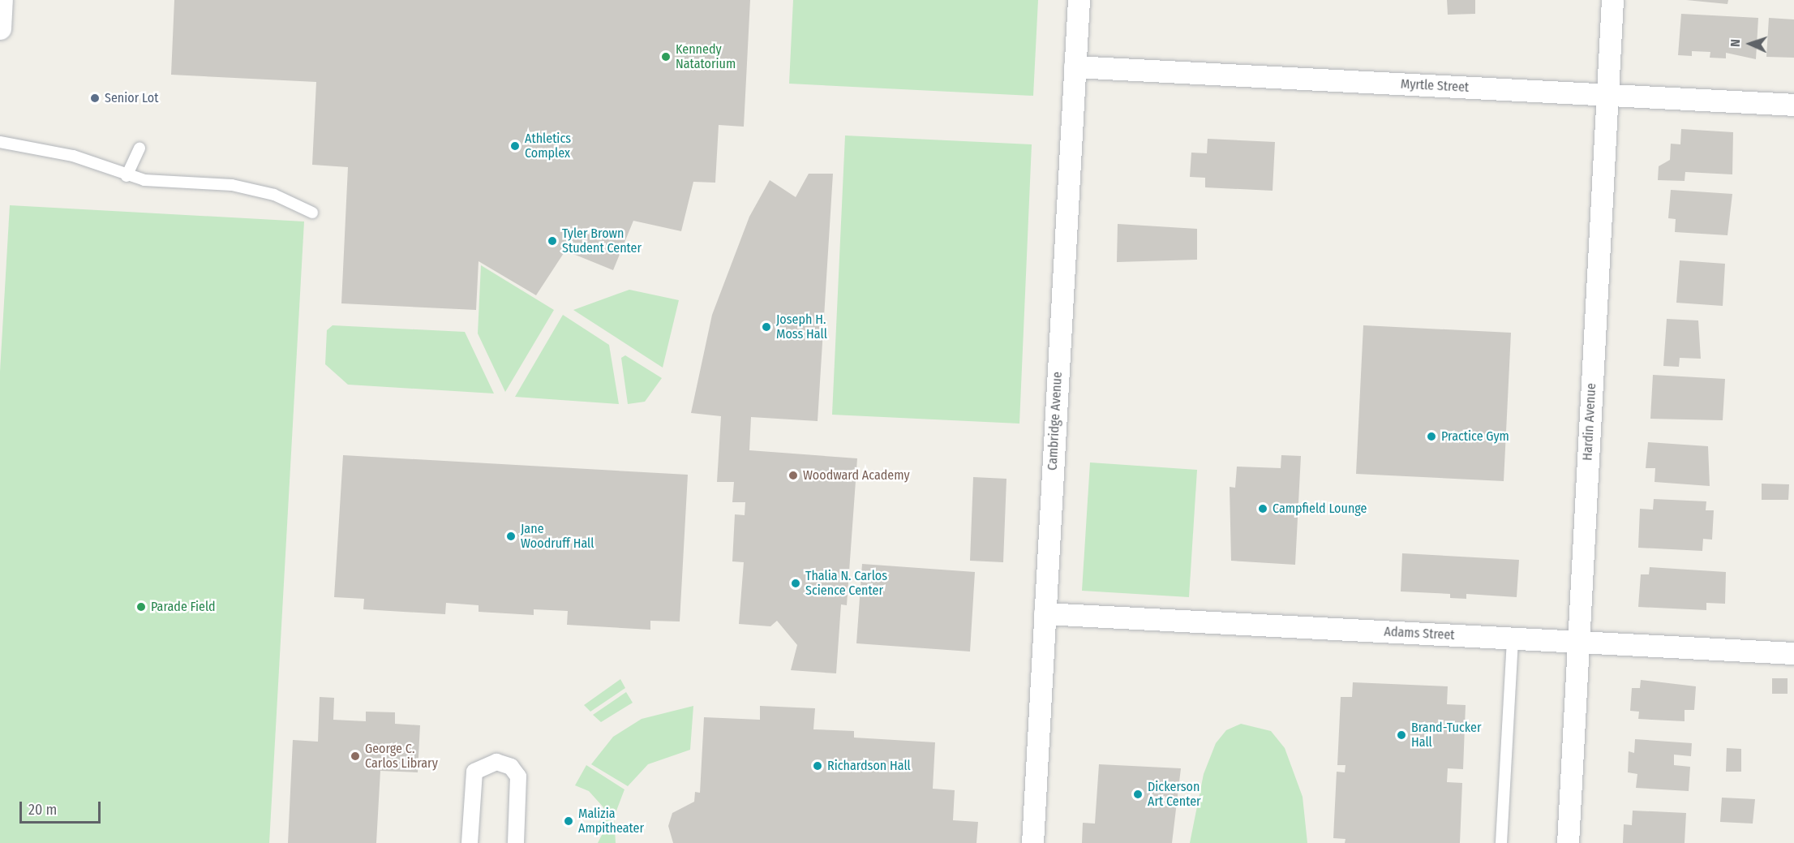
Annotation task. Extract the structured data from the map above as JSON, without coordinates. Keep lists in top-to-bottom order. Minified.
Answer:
{"streets":{"street":["Myrtle Street","Cambridge Avenue","Hardin Avenue","Adams Street"]},"crossings":[["Myrtle Street","Cambridge Avenue"],["Myrtle Street","Hardin Avenue"],["Cambridge Avenue","Adams Street"],["Hardin Avenue","Adams Street"]],"places":["Kennedy Natatorium","Senior Lot","Athletics Complex","Tyler Brown Student Center","Joseph H. Moss Hall","Practice Gym","Woodward Academy","Campfield Lounge","Jane Woodruff Hall","Thalia N. Carlos Science Center","Parade Field","Brand-Tucker Hall","George C. Carlos Library","Richardson Hall","Dickerson Art Center","Malizia Ampitheater"],"scale_bar":"20 m","north":"left"}
